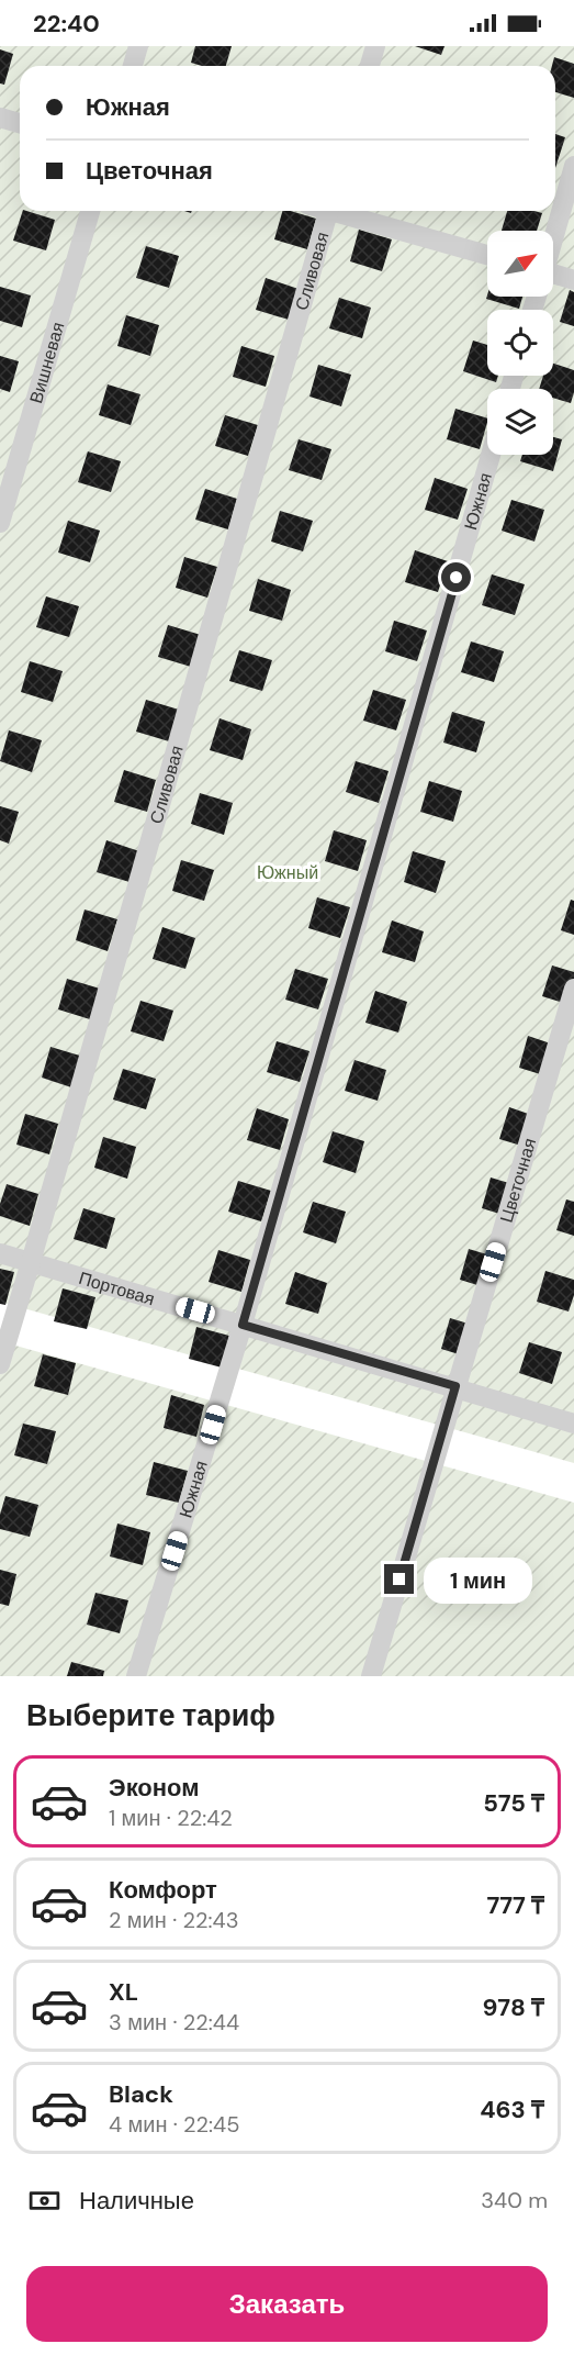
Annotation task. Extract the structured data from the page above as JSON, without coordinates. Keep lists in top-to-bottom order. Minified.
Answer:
{"streets":{"street":["Сливовая","Вишневая","Южная","Цветочная","Портовая"]},"crossings":[["Сливовая","Портовая"],["Южная","Портовая"],["Цветочная","Портовая"]],"parks":["Южный"],"north":"top right","page":{"status":"22:40","banner":["Южная","Цветочная"],"bubble":"1 мин","heading":"Выберите тариф","list":[{"name":"Эконом","note":"1 мин · 22:42","value":"575 ₸"},{"name":"Комфорт","note":"2 мин · 22:43","value":"777 ₸"},{"name":"XL","note":"3 мин · 22:44","value":"978 ₸"},{"name":"Black","note":"4 мин · 22:45","value":"463 ₸"}],"pay":["Наличные","340 m"],"buttons":"Заказать"}}
